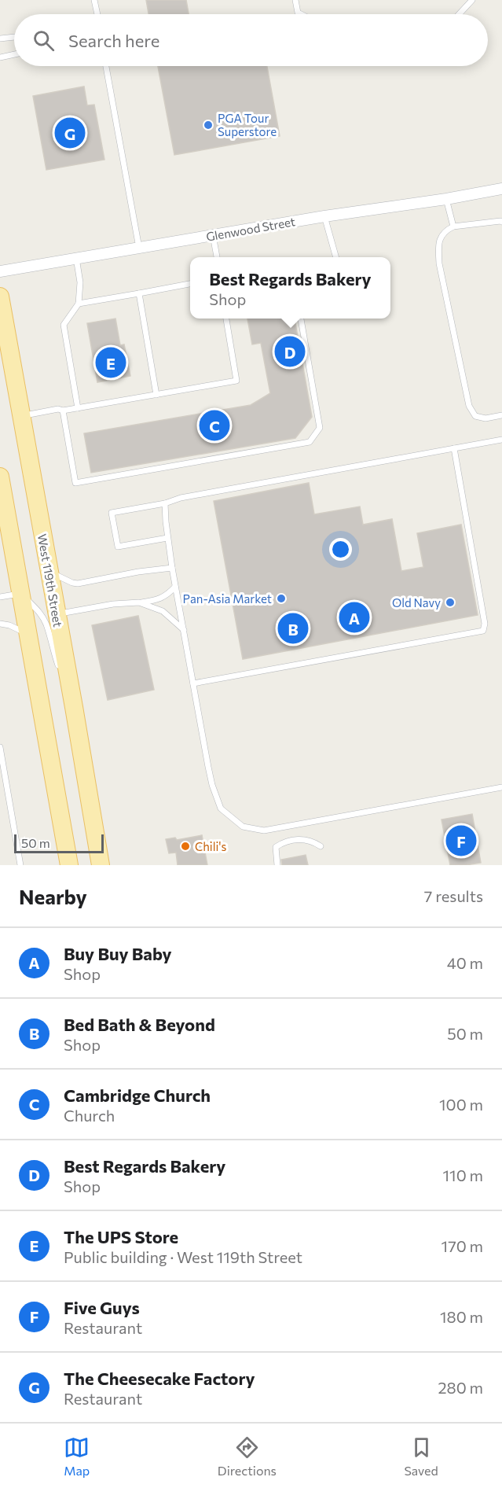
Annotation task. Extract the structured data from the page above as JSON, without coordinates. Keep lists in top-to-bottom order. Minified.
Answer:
{"streets":{"main road":["West 119th Street"],"street":["Glenwood Street"]},"places":["PGA Tour Superstore","Pan-Asia Market","Old Navy","Chili's"],"scale_bar":"50 m","page":{"search":"Search here","pins":["G","D","E","C","A","B","F"],"popup":["Best Regards Bakery","Shop"],"scale":"50 m","heading":["Nearby","7 results"],"list":[{"mark":"A","name":"Buy Buy Baby","note":"Shop","value":"40 m"},{"mark":"B","name":"Bed Bath & Beyond","note":"Shop","value":"50 m"},{"mark":"C","name":"Cambridge Church","note":"Church","value":"100 m"},{"mark":"D","name":"Best Regards Bakery","note":"Shop","value":"110 m"},{"mark":"E","name":"The UPS Store","note":"Public building · West 119th Street","value":"170 m"},{"mark":"F","name":"Five Guys","note":"Restaurant","value":"180 m"},{"mark":"G","name":"The Cheesecake Factory","note":"Restaurant","value":"280 m"}],"nav":["Map","Directions","Saved"]}}
